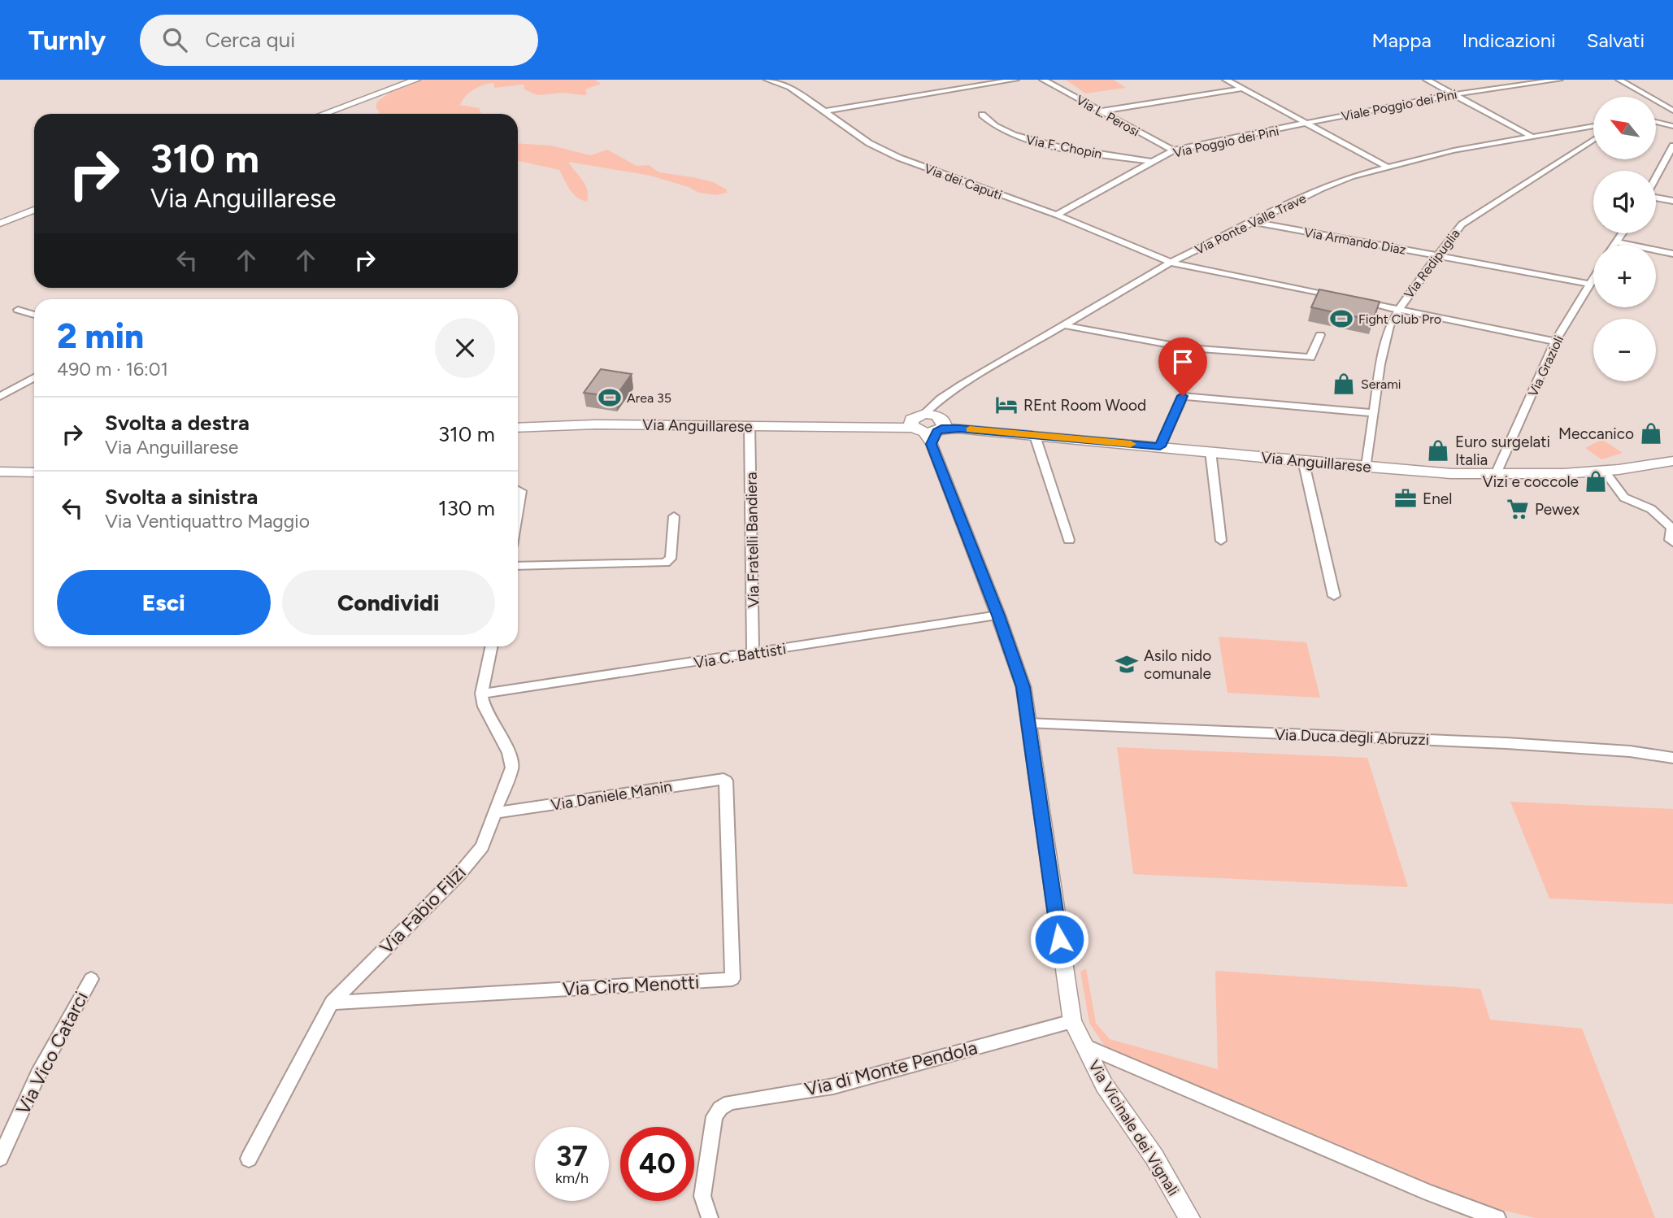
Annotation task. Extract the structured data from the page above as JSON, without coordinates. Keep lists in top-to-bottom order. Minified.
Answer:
{"streets":{"main road":["Via Anguillarese"],"street":["Viale Poggio dei Pini","Via L. Perosi","Via Poggio dei Pini","Via F. Chopin","Via dei Caputi","Via Ponte Valle Trave","Via Armando Diaz","Via Redipuglia","Via Grazioli","Via Fratelli Bandiera","Via C. Battisti","Via Duca degli Abruzzi","Via Daniele Manin","Via Fabio Filzi","Via Ciro Menotti","Via Vico Catarci","Via di Monte Pendola","Via Vicinale dei Vignali"]},"crossings":[["Viale Poggio dei Pini","Via Poggio dei Pini"],["Via L. Perosi","Via Poggio dei Pini"],["Via Poggio dei Pini","Via F. Chopin"],["Via Poggio dei Pini","Via dei Caputi"],["Via dei Caputi","Via Ponte Valle Trave"],["Via Ponte Valle Trave","Via Armando Diaz"],["Via Ponte Valle Trave","Via Anguillarese"],["Via Ponte Valle Trave","Via Vicinale dei Vignali"],["Via Armando Diaz","Via Redipuglia"],["Via Armando Diaz","Via Grazioli"],["Via Redipuglia","Via Anguillarese"],["Via Grazioli","Via Anguillarese"],["Via Anguillarese","Via Fratelli Bandiera"],["Via Anguillarese","Via Vicinale dei Vignali"],["Via Fratelli Bandiera","Via C. Battisti"],["Via C. Battisti","Via Fabio Filzi"],["Via C. Battisti","Via Vicinale dei Vignali"],["Via Duca degli Abruzzi","Via Vicinale dei Vignali"],["Via Daniele Manin","Via Fabio Filzi"],["Via Daniele Manin","Via Ciro Menotti"],["Via Fabio Filzi","Via Ciro Menotti"],["Via di Monte Pendola","Via Vicinale dei Vignali"]],"places":{"sports":["Fight Club Pro","Area 35"],"shop":["Serami","Meccanico","Euro surgelati Italia","Vizi e coccole"],"hotel":["REnt Room Wood"],"office":["Enel"],"supermarket":["Pewex"],"school or university":["Asilo nido comunale"]},"north":"top left","page":{"header":"Turnly","search":"Cerca qui","nav":["Mappa","Indicazioni","Salvati"],"map_buttons":["+","−"],"turn":["310 m","Via Anguillarese"],"heading":["2 min","490 m · 16:01"],"list":[{"name":"Svolta a destra","note":"Via Anguillarese","value":"310 m"},{"name":"Svolta a sinistra","note":"Via Ventiquattro Maggio","value":"130 m"}],"buttons":["Esci","Condividi"],"speed":"37 km/h","limit":"40"}}
